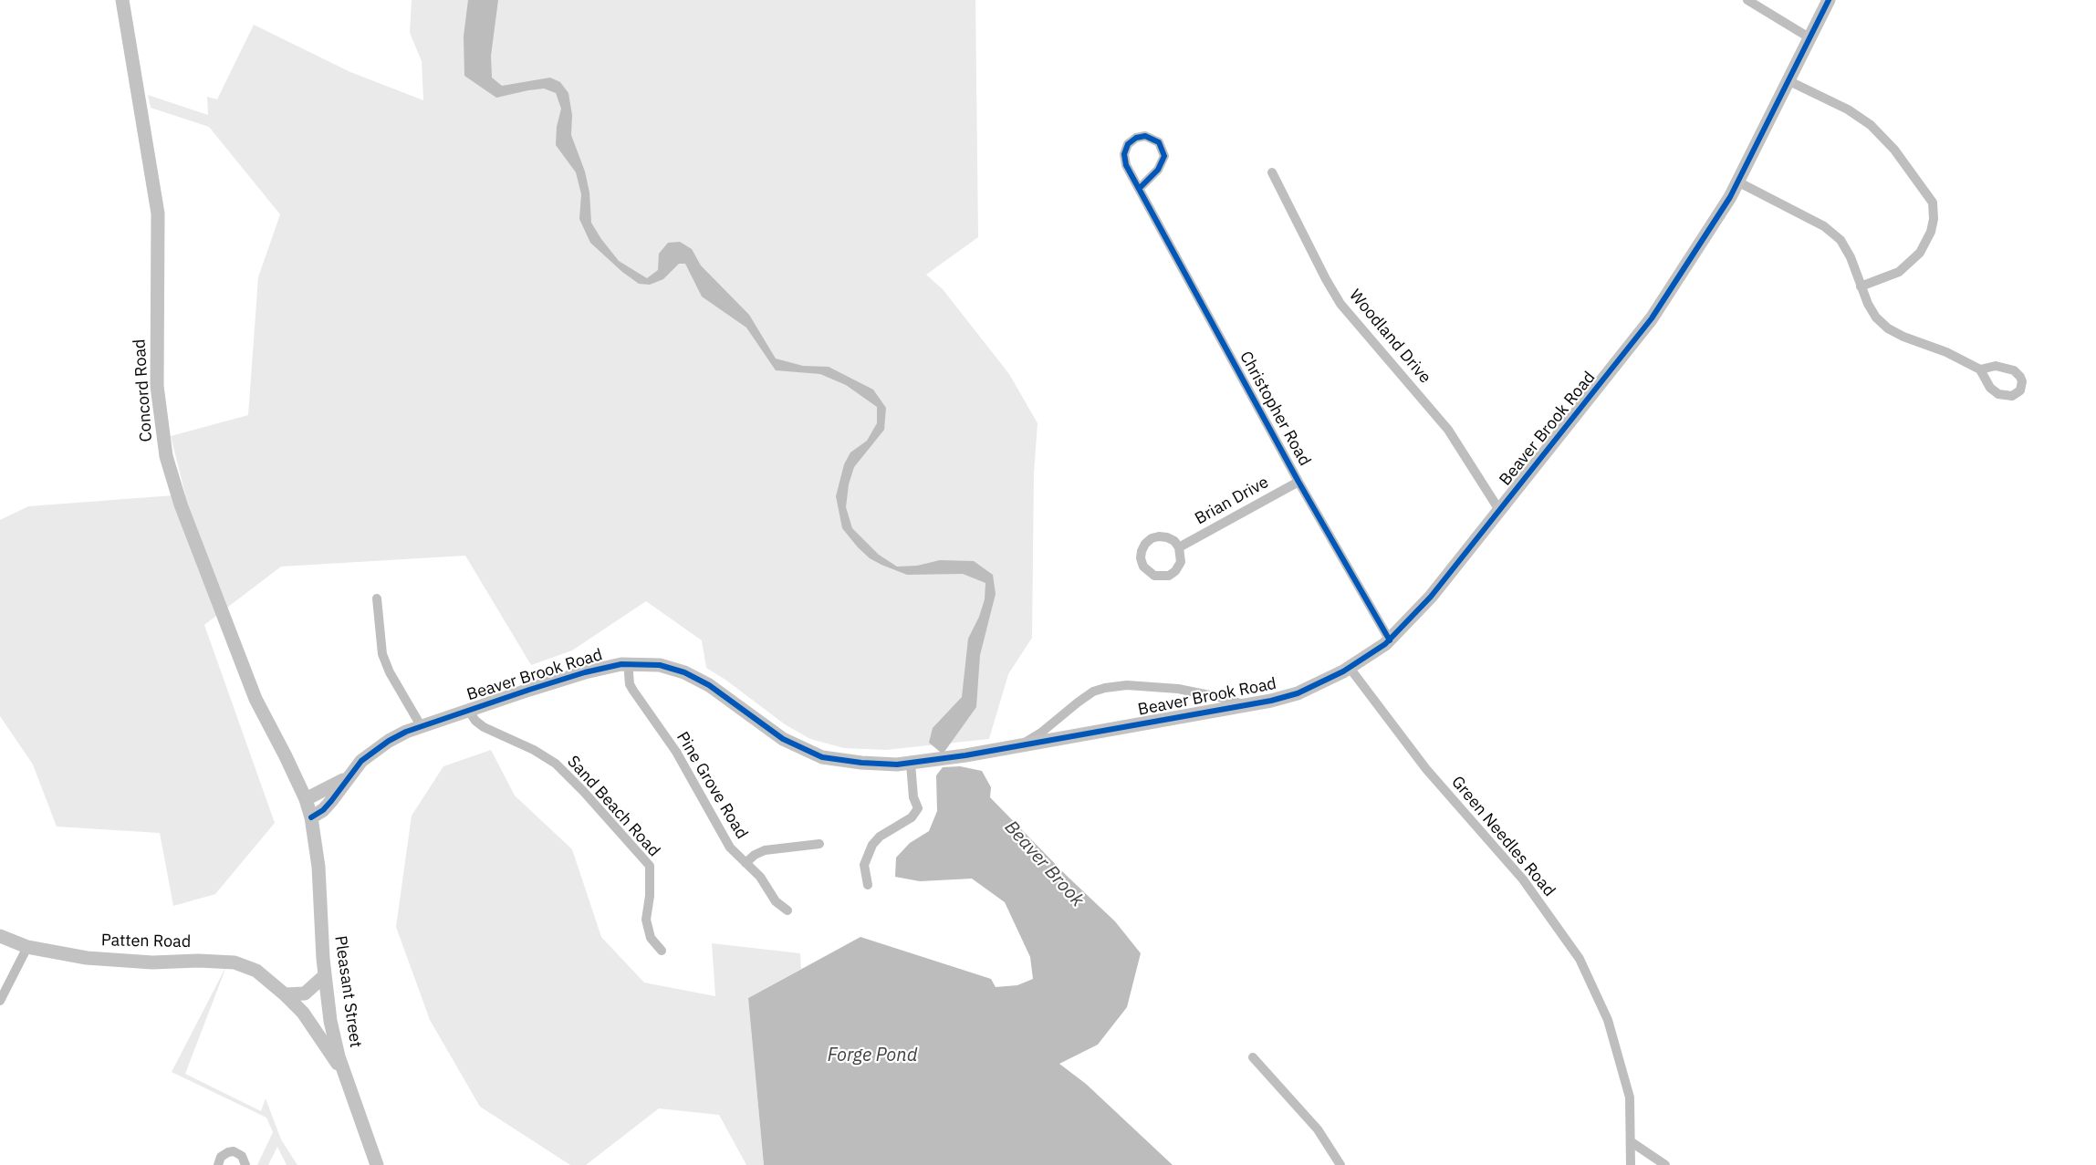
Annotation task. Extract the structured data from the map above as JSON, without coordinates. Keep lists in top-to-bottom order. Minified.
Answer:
{"streets":{"street":["Woodland Drive","Concord Road","Christopher Road","Beaver Brook Road","Brian Drive","Pine Grove Road","Sand Beach Road","Green Needles Road","Patten Road","Pleasant Street"]},"crossings":[["Woodland Drive","Beaver Brook Road"],["Concord Road","Beaver Brook Road"],["Concord Road","Pleasant Street"],["Christopher Road","Beaver Brook Road"],["Christopher Road","Brian Drive"],["Beaver Brook Road","Pine Grove Road"],["Beaver Brook Road","Sand Beach Road"],["Beaver Brook Road","Green Needles Road"],["Beaver Brook Road","Pleasant Street"],["Patten Road","Pleasant Street"]],"water":["Beaver Brook","Forge Pond"]}
